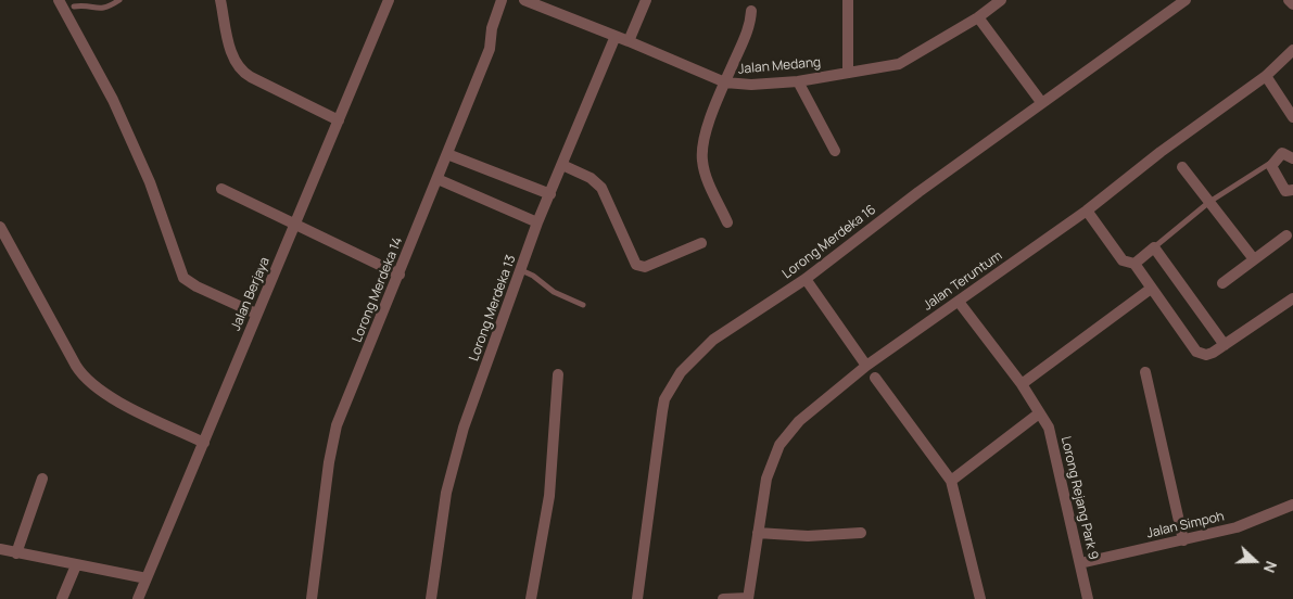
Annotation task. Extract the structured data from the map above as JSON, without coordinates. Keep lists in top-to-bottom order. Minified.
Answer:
{"streets":{"street":["Jalan Medang","Lorong Merdeka 16","Jalan Teruntum","Lorong Merdeka 14","Jalan Berjaya","Lorong Merdeka 13","Lorong Rejang Park 9","Jalan Simpoh"]},"crossings":[["Jalan Medang","Lorong Merdeka 13"],["Jalan Teruntum","Lorong Rejang Park 9"],["Lorong Rejang Park 9","Jalan Simpoh"]],"north":"right"}
